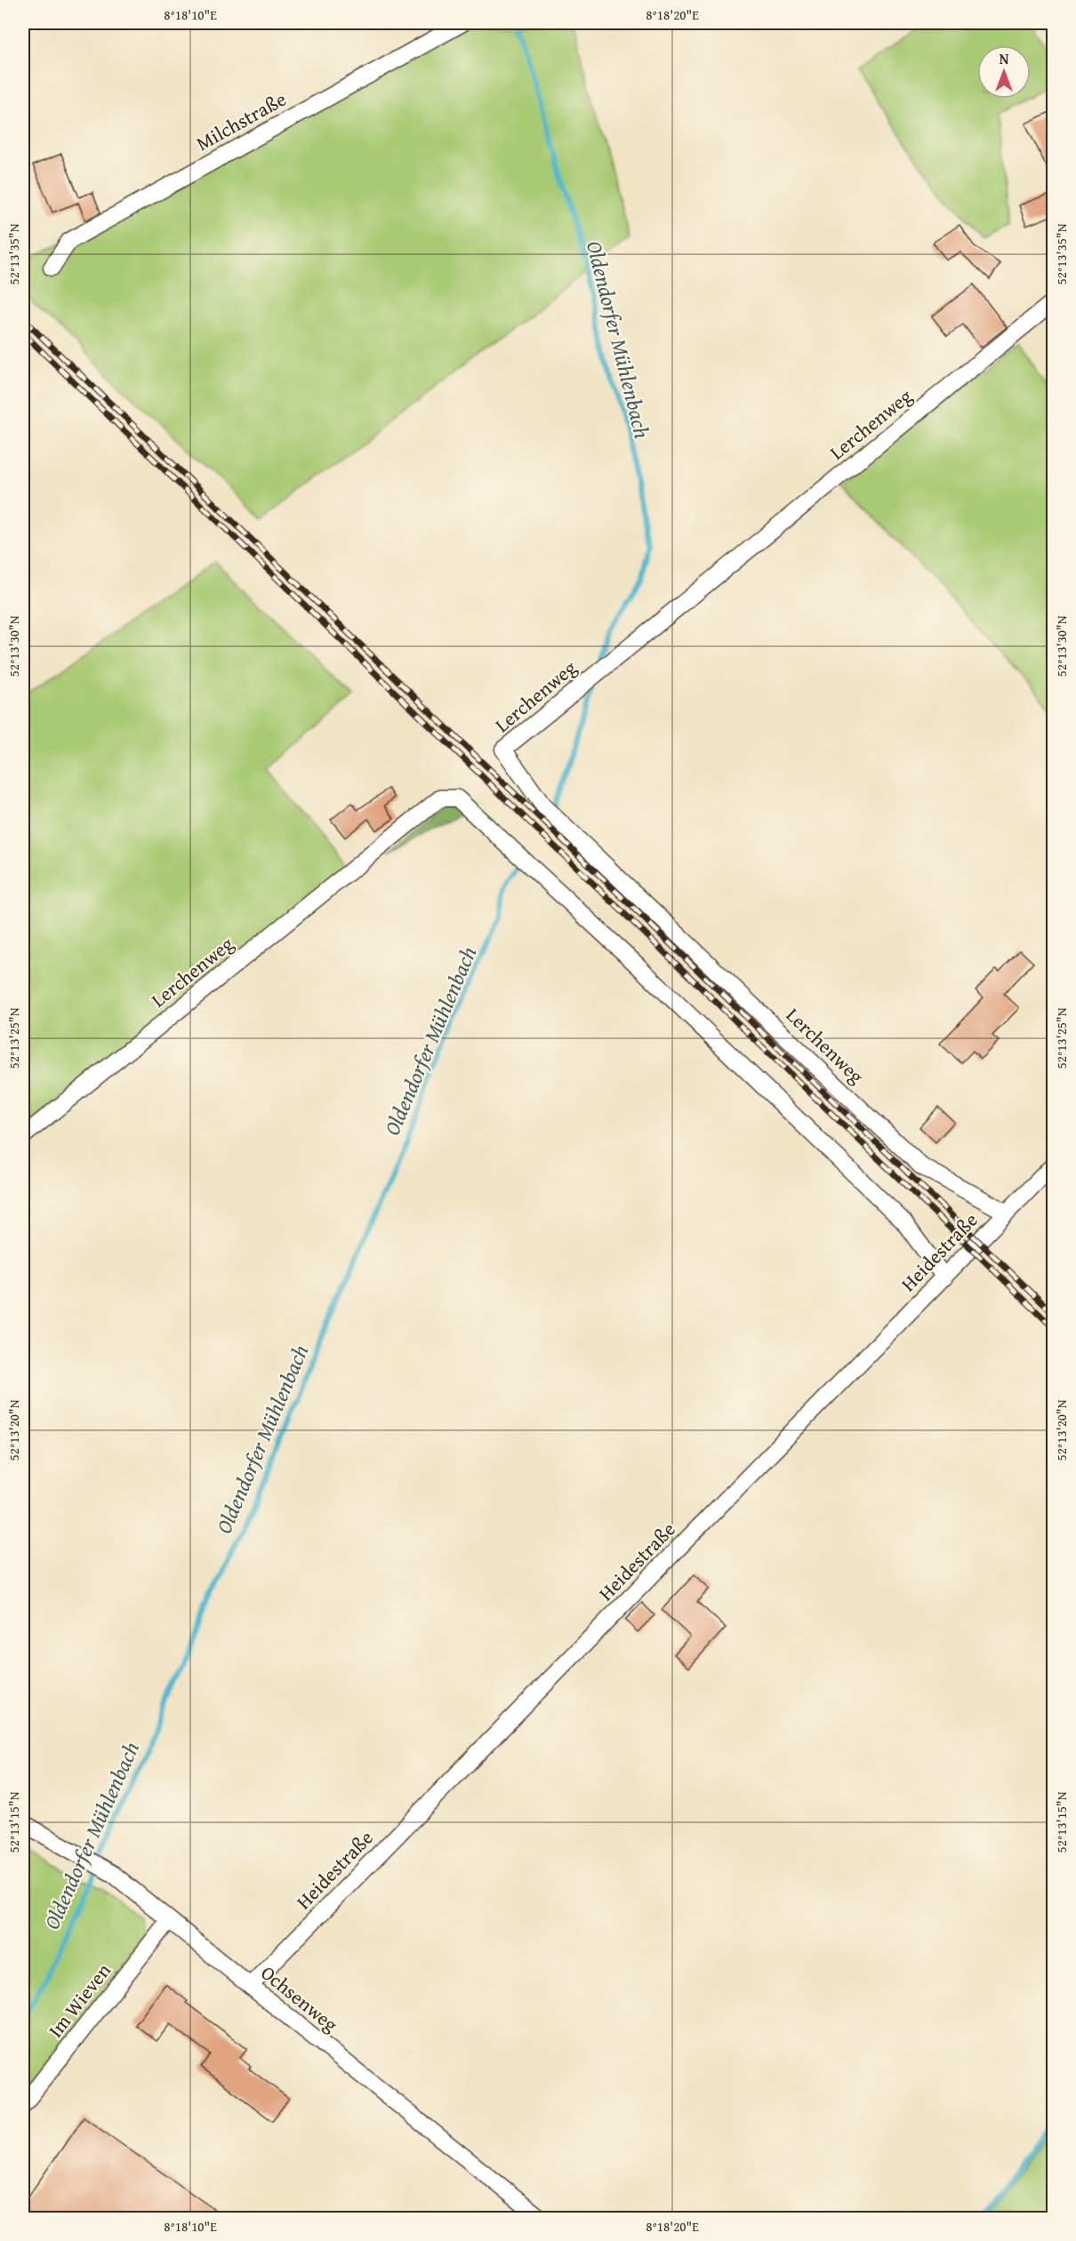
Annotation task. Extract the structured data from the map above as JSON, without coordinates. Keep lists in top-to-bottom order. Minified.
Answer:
{"streets":{"street":["Milchstraße","Lerchenweg","Heidestraße","Ochsenweg","Im Wieven"]},"crossings":[["Lerchenweg","Heidestraße"],["Heidestraße","Ochsenweg"],["Ochsenweg","Im Wieven"]],"water":["Oldendorfer Mühlenbach"],"north":"top","coordinates":["8°18'10\"E","8°18'20\"E","52°13'35\"N","52°13'30\"N","52°13'25\"N","52°13'20\"N","52°13'15\"N"]}
